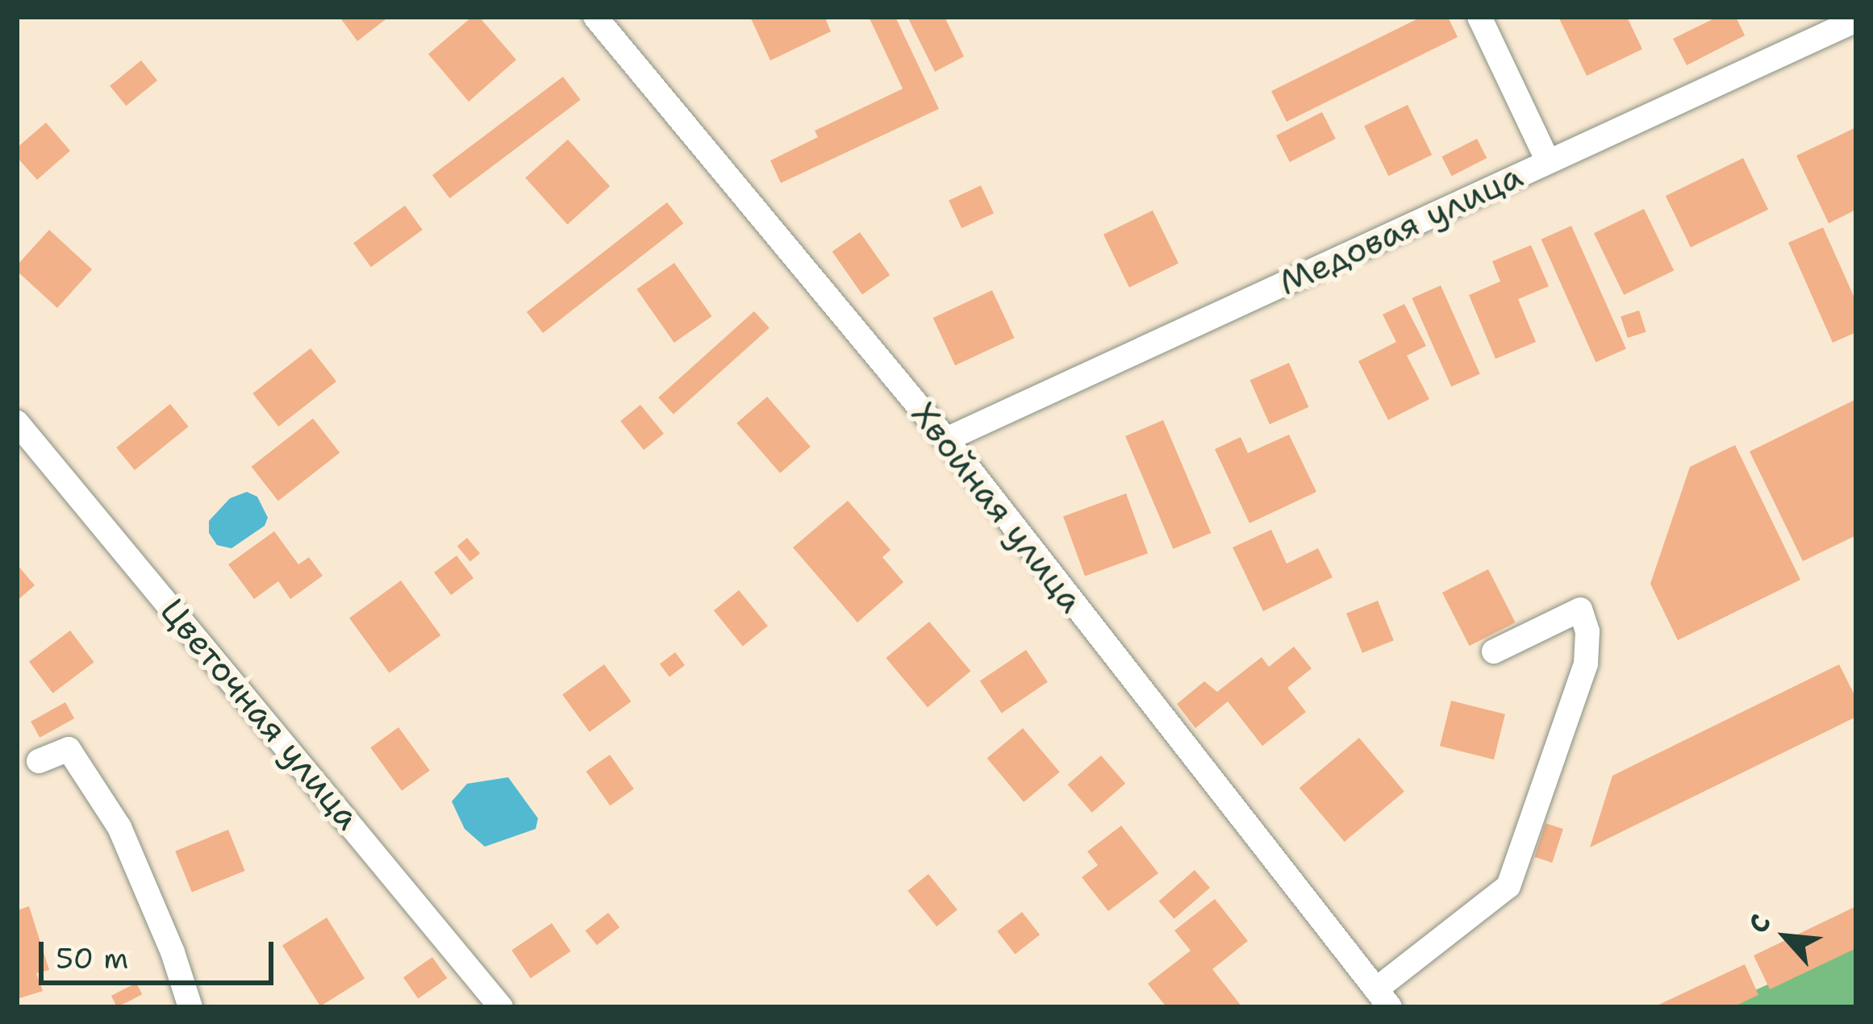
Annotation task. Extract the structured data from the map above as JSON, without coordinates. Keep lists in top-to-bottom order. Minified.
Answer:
{"streets":{"street":["Медовая улица","Хвойная улица","Цветочная улица"]},"crossings":[["Медовая улица","Хвойная улица"]],"scale_bar":"50 m","north":"top left"}
